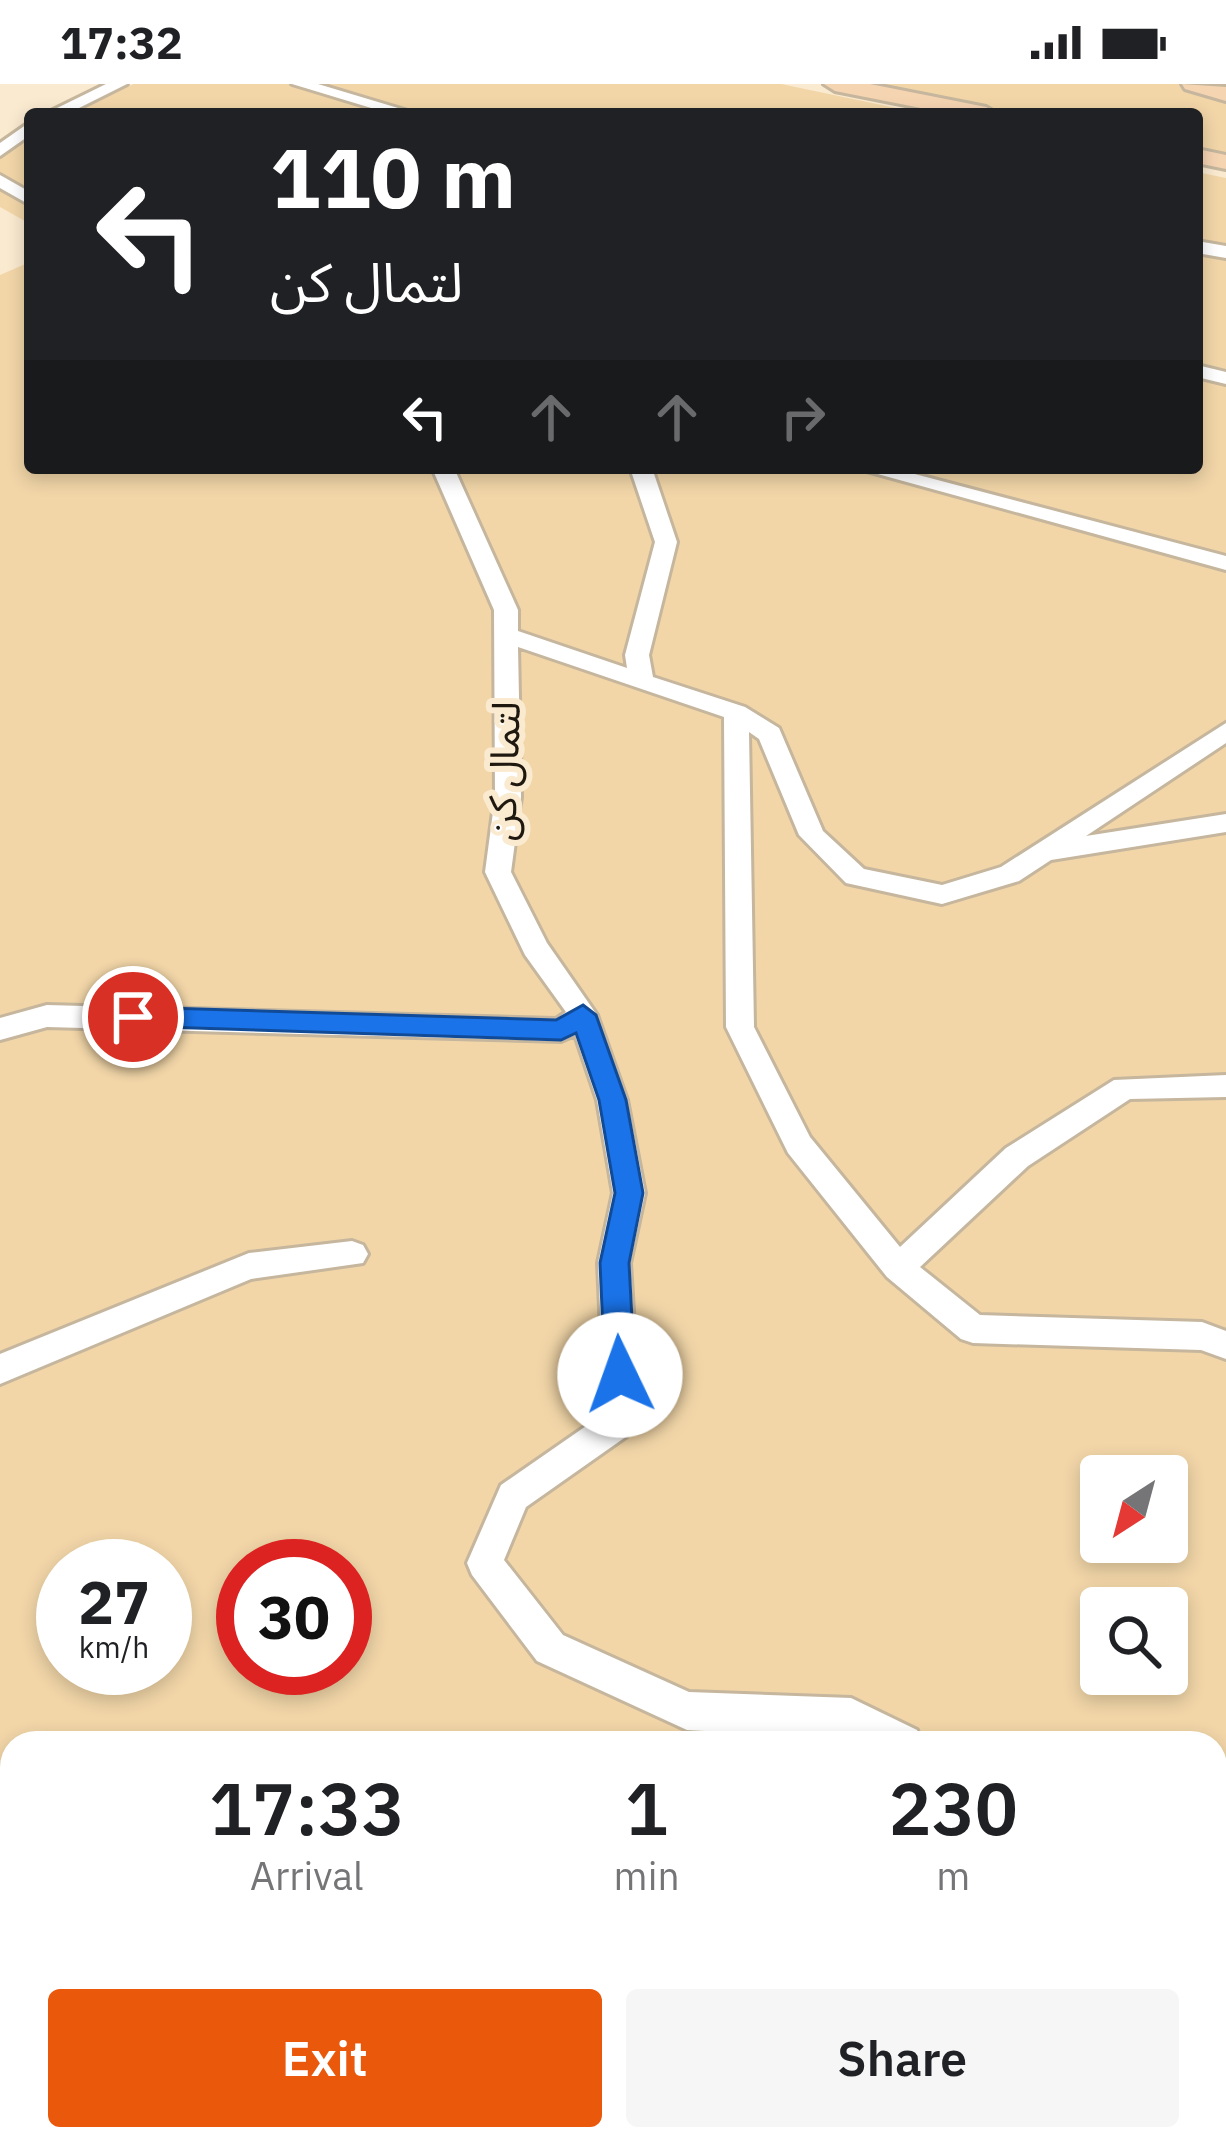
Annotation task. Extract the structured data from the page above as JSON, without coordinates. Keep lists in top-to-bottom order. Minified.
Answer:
{"streets":{"street":["لتمال کن"]},"north":"bottom left","page":{"status":"17:32","turn":["110 m","لتمال کن"],"speed":"27 km/h","limit":"30","eta":["17:33","Arrival","1","min","230","m"],"buttons":["Exit","Share"]}}
